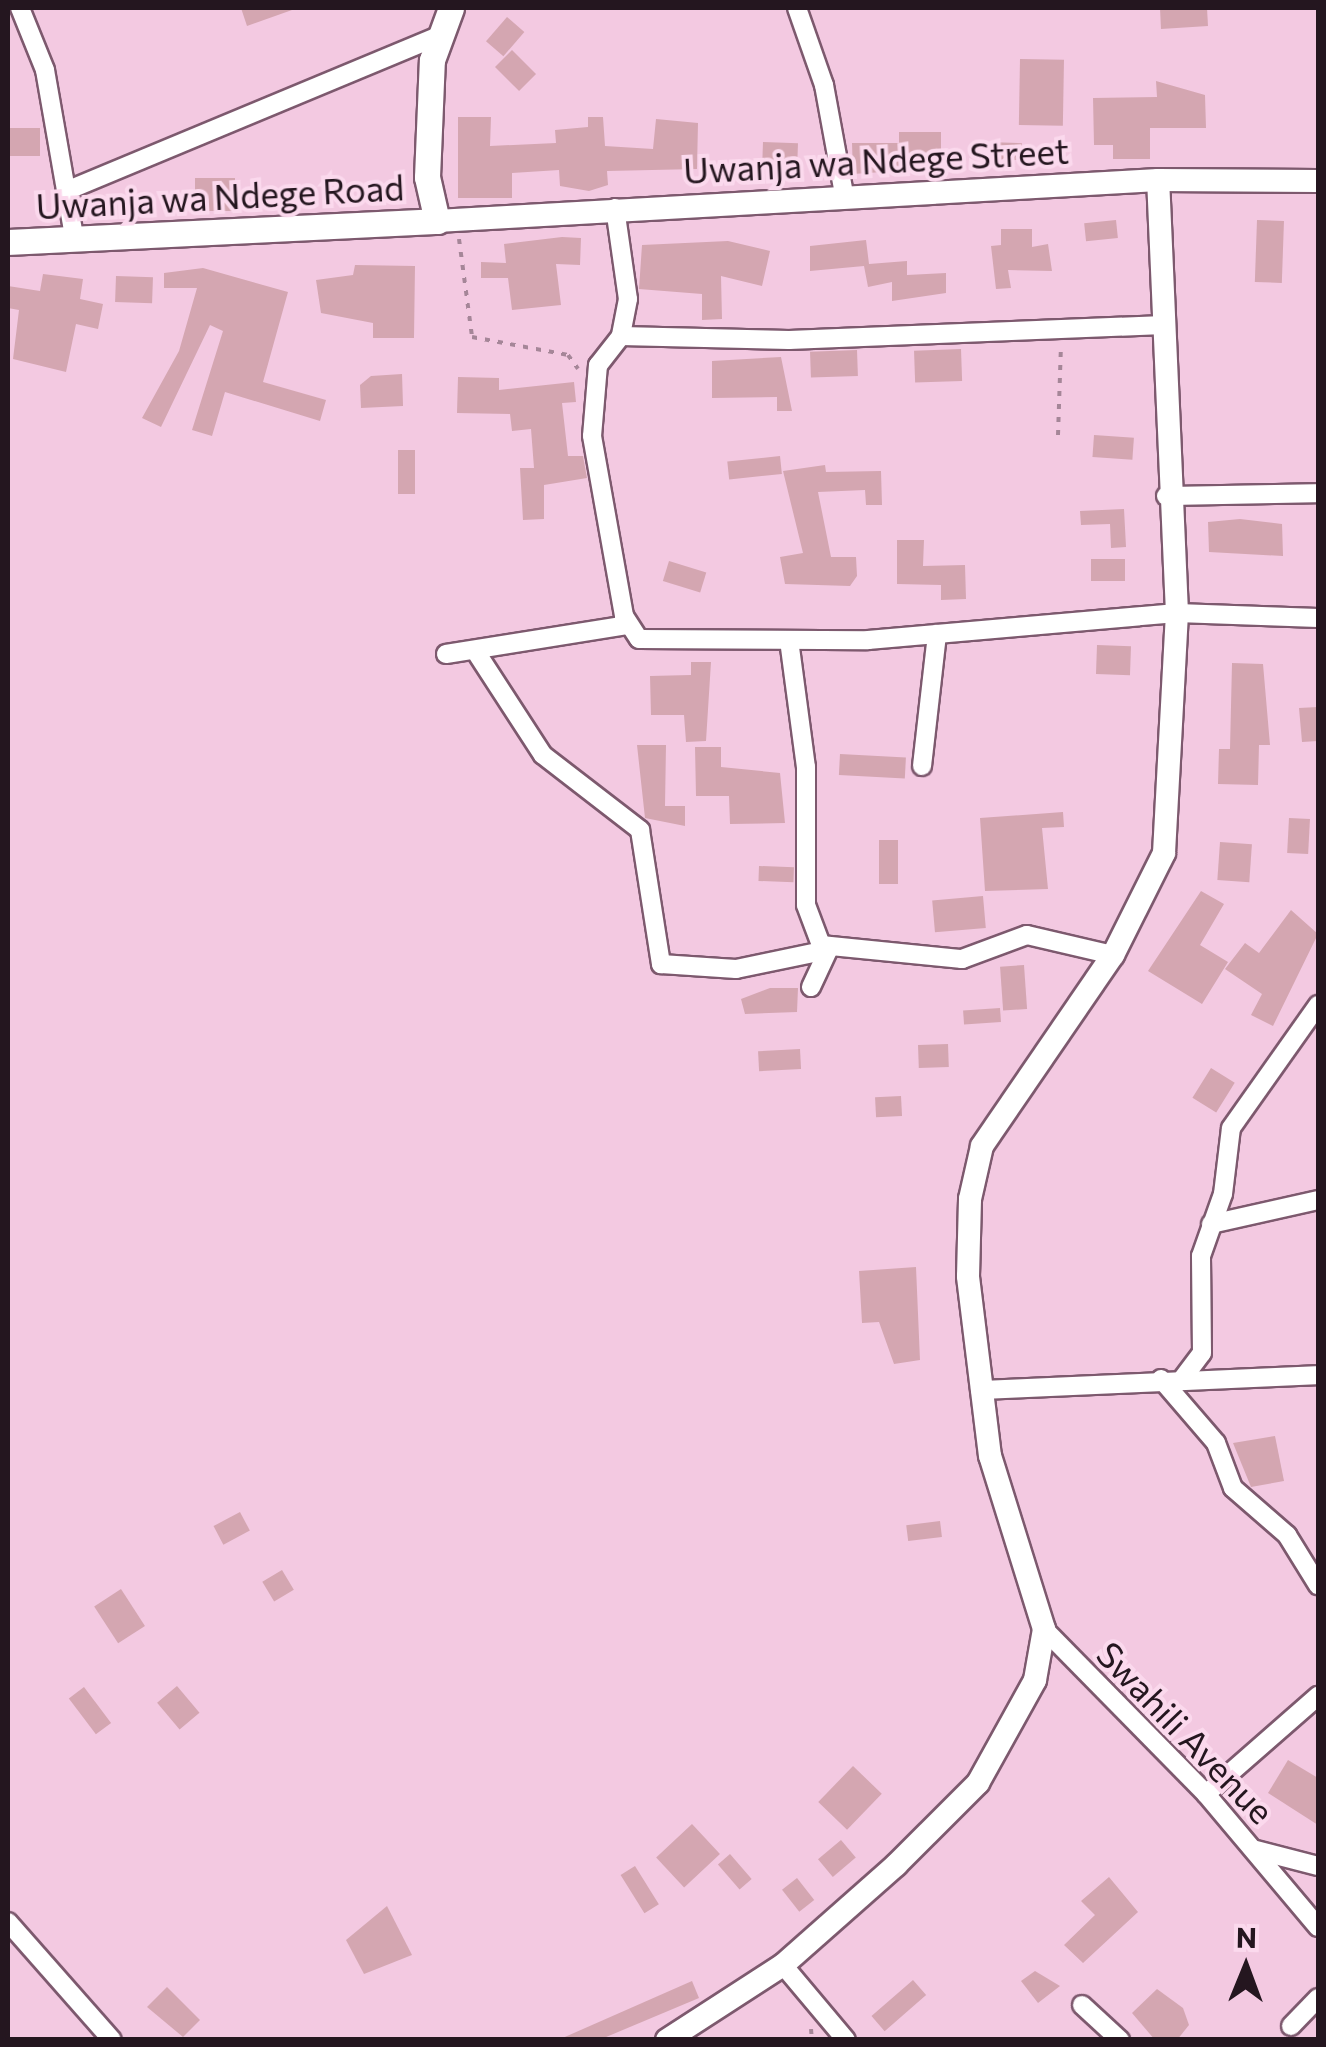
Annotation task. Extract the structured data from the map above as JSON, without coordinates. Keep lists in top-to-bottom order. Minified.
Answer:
{"streets":{"main road":["Uwanja wa Ndege Road"],"street":["Uwanja wa Ndege Street","Swahili Avenue"]},"crossings":[["Uwanja wa Ndege Street","Uwanja wa Ndege Road"]],"north":"top"}
